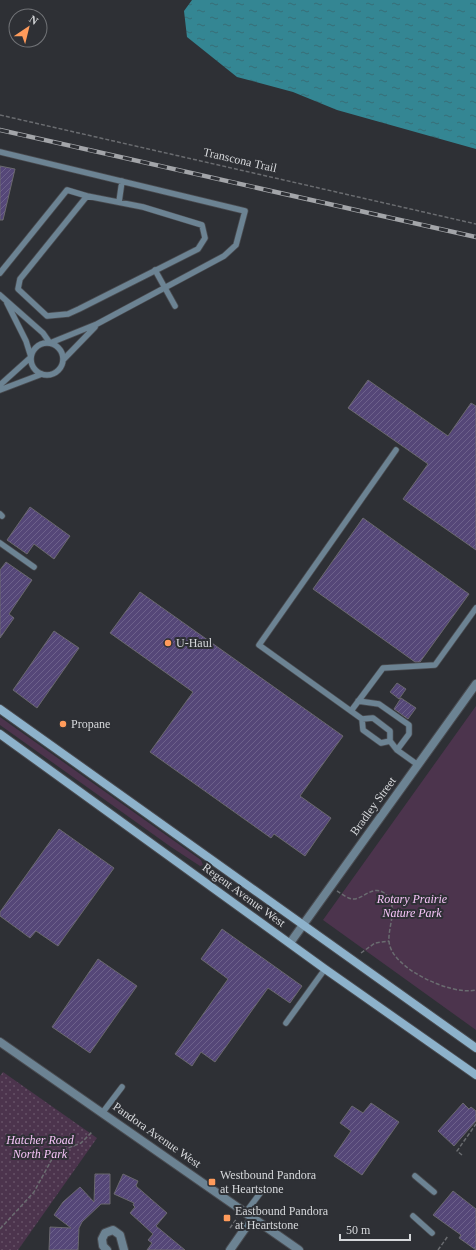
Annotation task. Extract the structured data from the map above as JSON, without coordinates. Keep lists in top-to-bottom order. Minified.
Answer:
{"streets":{"main road":["Regent Avenue West"],"street":["Bradley Street","Pandora Avenue West"],"path":["Transcona Trail"]},"crossings":[["Bradley Street","Regent Avenue West"]],"parks":["Rotary Prairie Nature Park","Hatcher Road North Park"],"places":{"other":["U-Haul","Propane"],"transit":["Westbound Pandora at Heartstone","Eastbound Pandora at Heartstone"]},"scale_bar":"50 m","north":"top right"}
